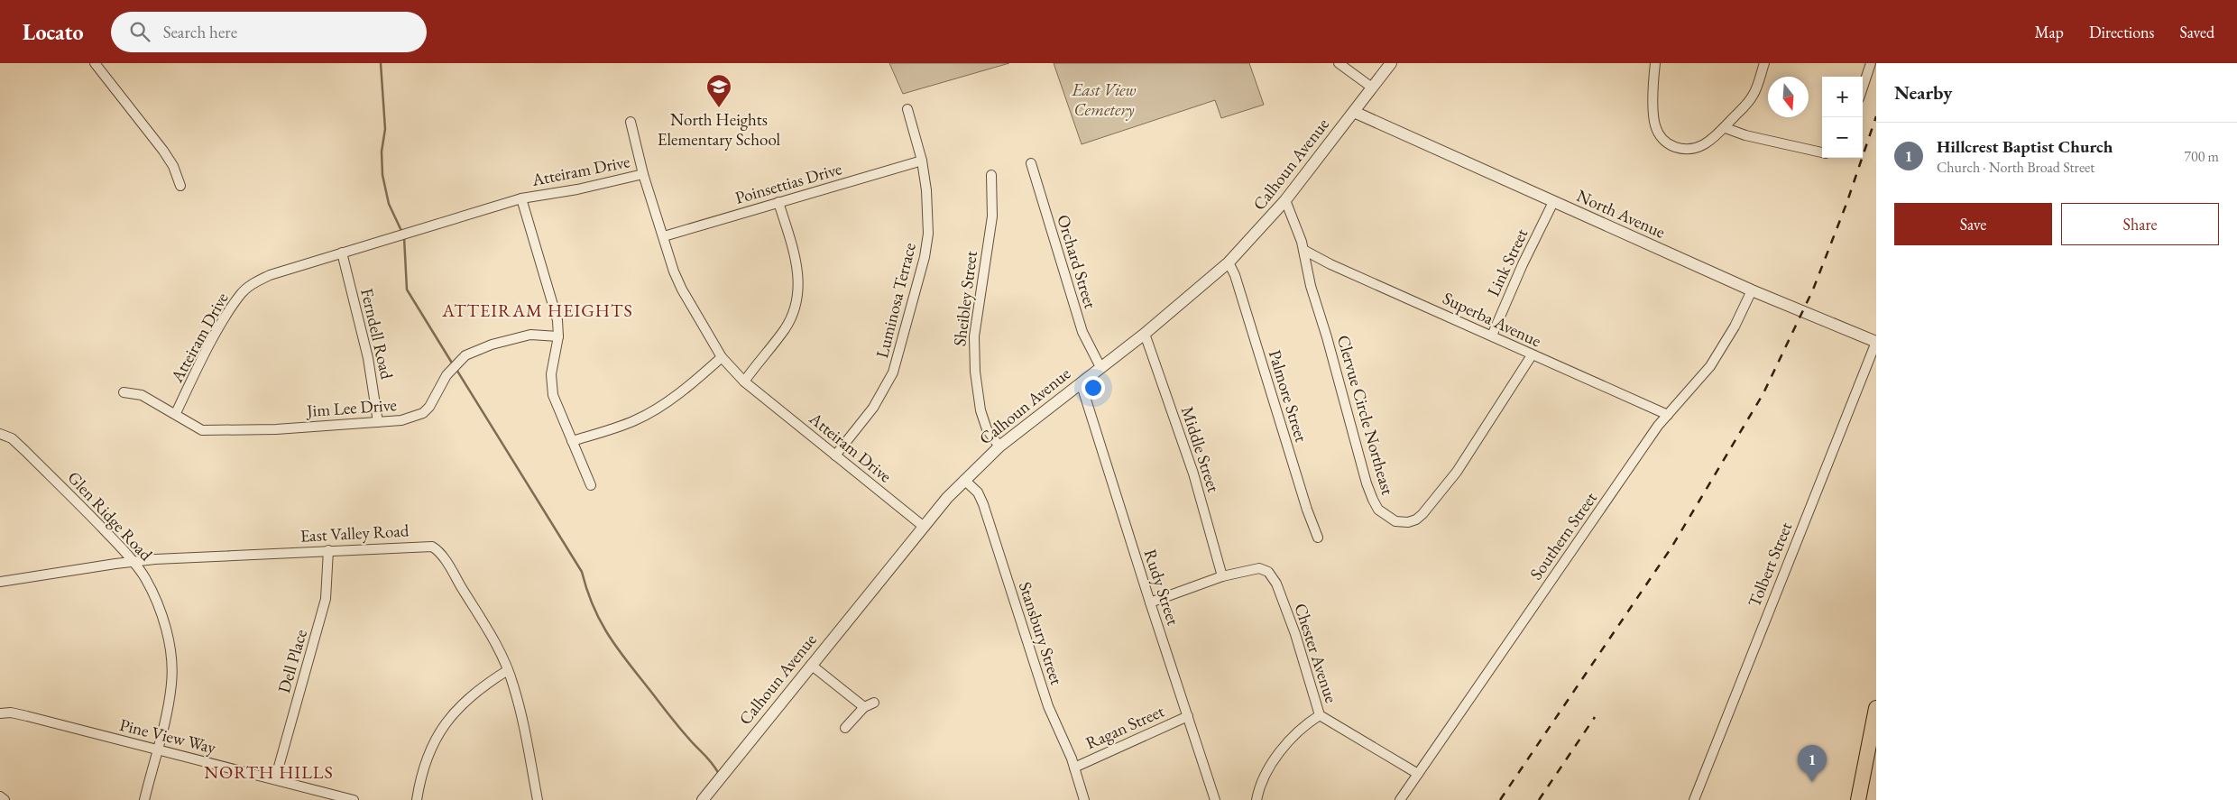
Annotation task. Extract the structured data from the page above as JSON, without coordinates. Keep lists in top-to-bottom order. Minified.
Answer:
{"streets":{"street":["Calhoun Avenue","Atteiram Drive","Poinsettias Drive","North Avenue","Orchard Street","Link Street","Sheibley Street","Luminosa Terrace","Superba Avenue","Ferndell Road","Palmore Street","Jim Lee Drive","Clervue Circle Northeast","Middle Street","Glen Ridge Road","East Valley Road","Southern Street","Tolbert Street","Rudy Street","Stansbury Street","Chester Avenue","Dell Place","Ragan Street","Pine View Way"]},"crossings":[["Calhoun Avenue","Atteiram Drive"],["Calhoun Avenue","North Avenue"],["Calhoun Avenue","Orchard Street"],["Calhoun Avenue","Sheibley Street"],["Calhoun Avenue","Palmore Street"],["Calhoun Avenue","Clervue Circle Northeast"],["Calhoun Avenue","Middle Street"],["Calhoun Avenue","Rudy Street"],["Calhoun Avenue","Stansbury Street"],["Atteiram Drive","Poinsettias Drive"],["Atteiram Drive","Luminosa Terrace"],["Atteiram Drive","Ferndell Road"],["Atteiram Drive","Jim Lee Drive"],["Poinsettias Drive","Luminosa Terrace"],["North Avenue","Link Street"],["North Avenue","Southern Street"],["North Avenue","Tolbert Street"],["Link Street","Superba Avenue"],["Superba Avenue","Clervue Circle Northeast"],["Superba Avenue","Southern Street"],["Ferndell Road","Jim Lee Drive"],["Middle Street","Chester Avenue"],["Glen Ridge Road","East Valley Road"],["Glen Ridge Road","Pine View Way"],["East Valley Road","Dell Place"],["Southern Street","Chester Avenue"],["Rudy Street","Ragan Street"],["Stansbury Street","Ragan Street"],["Dell Place","Pine View Way"]],"districts":["ATTEIRAM HEIGHTS","NORTH HILLS"],"parks":["East View Cemetery"],"places":{"school or university":["North Heights Elementary School"]},"north":"bottom","page":{"header":"Locato","search":"Search here","nav":["Map","Directions","Saved"],"heading":"Nearby","map_buttons":["+","−"],"list":[{"mark":"1","name":"Hillcrest Baptist Church","note":"Church · North Broad Street","value":"700 m"}],"buttons":["Save","Share"],"pins":"1"}}
